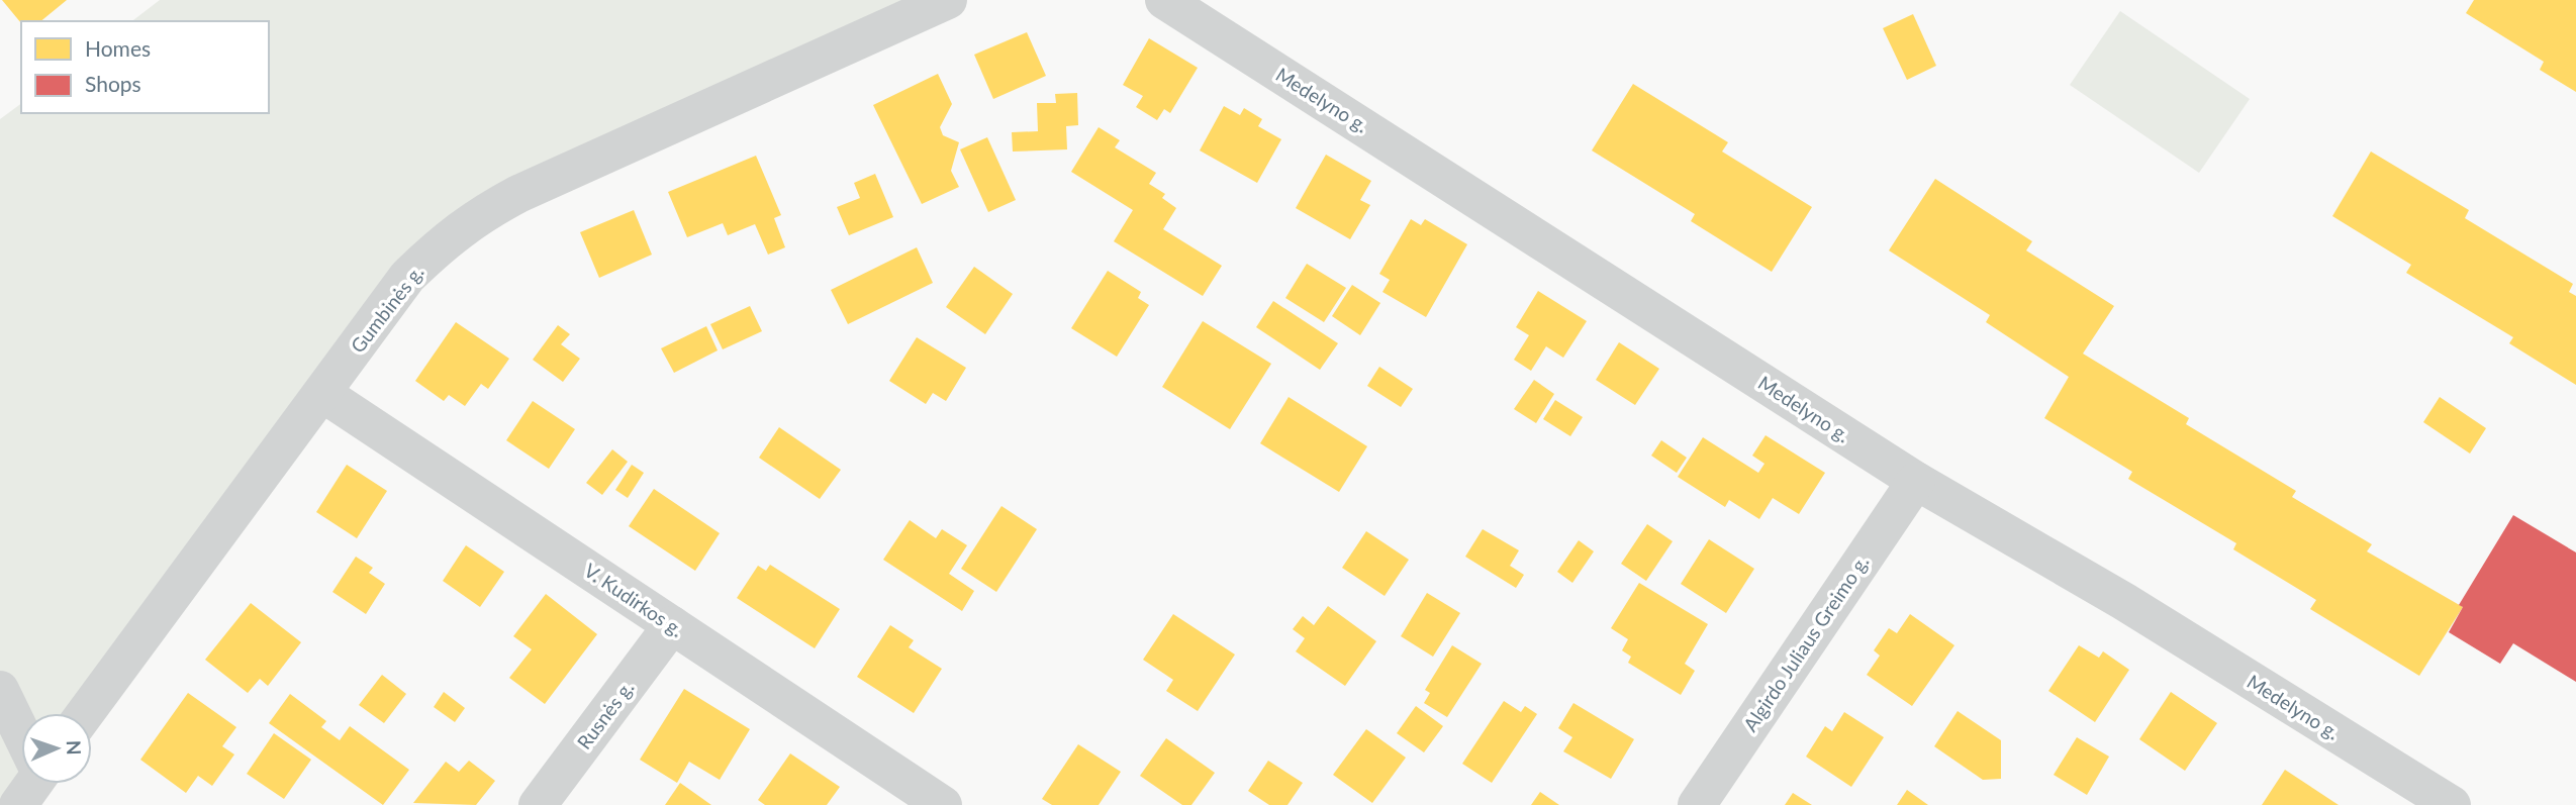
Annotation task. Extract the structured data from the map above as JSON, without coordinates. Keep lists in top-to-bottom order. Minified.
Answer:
{"streets":{"street":["Medelyno g.","Gumbinės g.","V. Kudirkos g.","Algirdo Juliaus Greimo g.","Rusnės g."]},"crossings":[["Medelyno g.","Algirdo Juliaus Greimo g."],["Gumbinės g.","V. Kudirkos g."],["V. Kudirkos g.","Rusnės g."]],"legend":["Homes","Shops"],"north":"right"}
